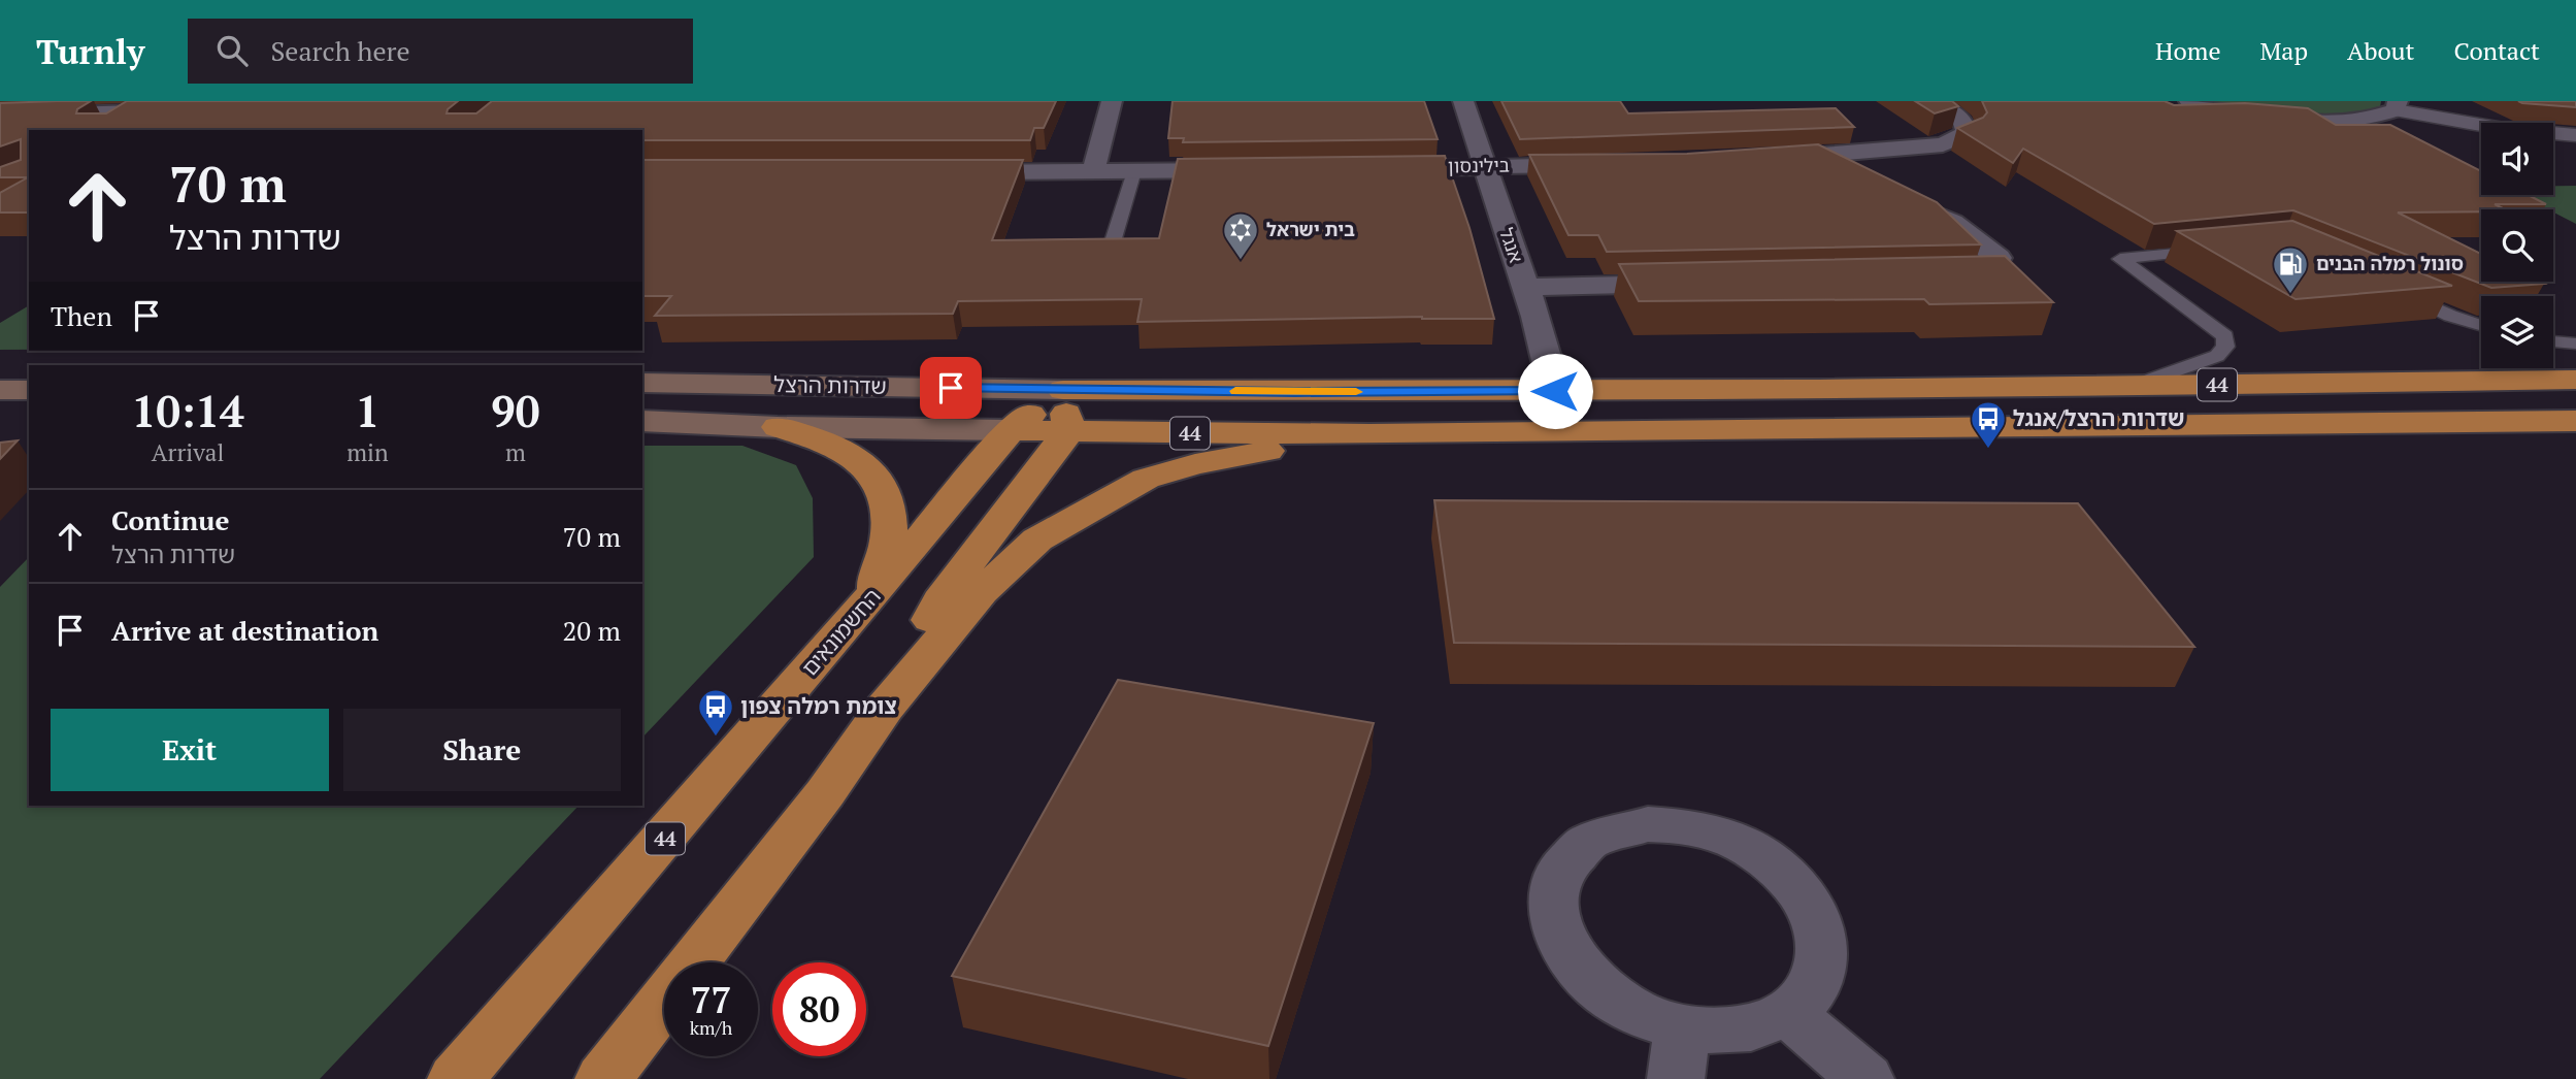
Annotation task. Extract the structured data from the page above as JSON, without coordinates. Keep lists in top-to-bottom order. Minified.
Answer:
{"streets":{"highway":["44","החשמונאים"],"main road":["שדרות הרצל"],"street":["בילינסון","אנגל"]},"crossings":[["בילינסון","אנגל"],["אנגל","44"],["44","שדרות הרצל"],["44","החשמונאים"],["שדרות הרצל","החשמונאים"]],"places":{"synagogue":["בית ישראל"],"fuel station":["סונול רמלה הבנים"],"bus stop":["שדרות הרצל/אנגל","צומת רמלה צפון"]},"page":{"header":"Turnly","search":"Search here","nav":["Home","Map","About","Contact"],"turn":["70 m","שדרות הרצל"],"then":"Then","eta":["10:14","Arrival","1","min","90","m"],"list":[{"name":"Continue","note":"שדרות הרצל","value":"70 m"},{"name":"Arrive at destination","value":"20 m"}],"buttons":["Exit","Share"],"speed":"77 km/h","limit":"80"}}
